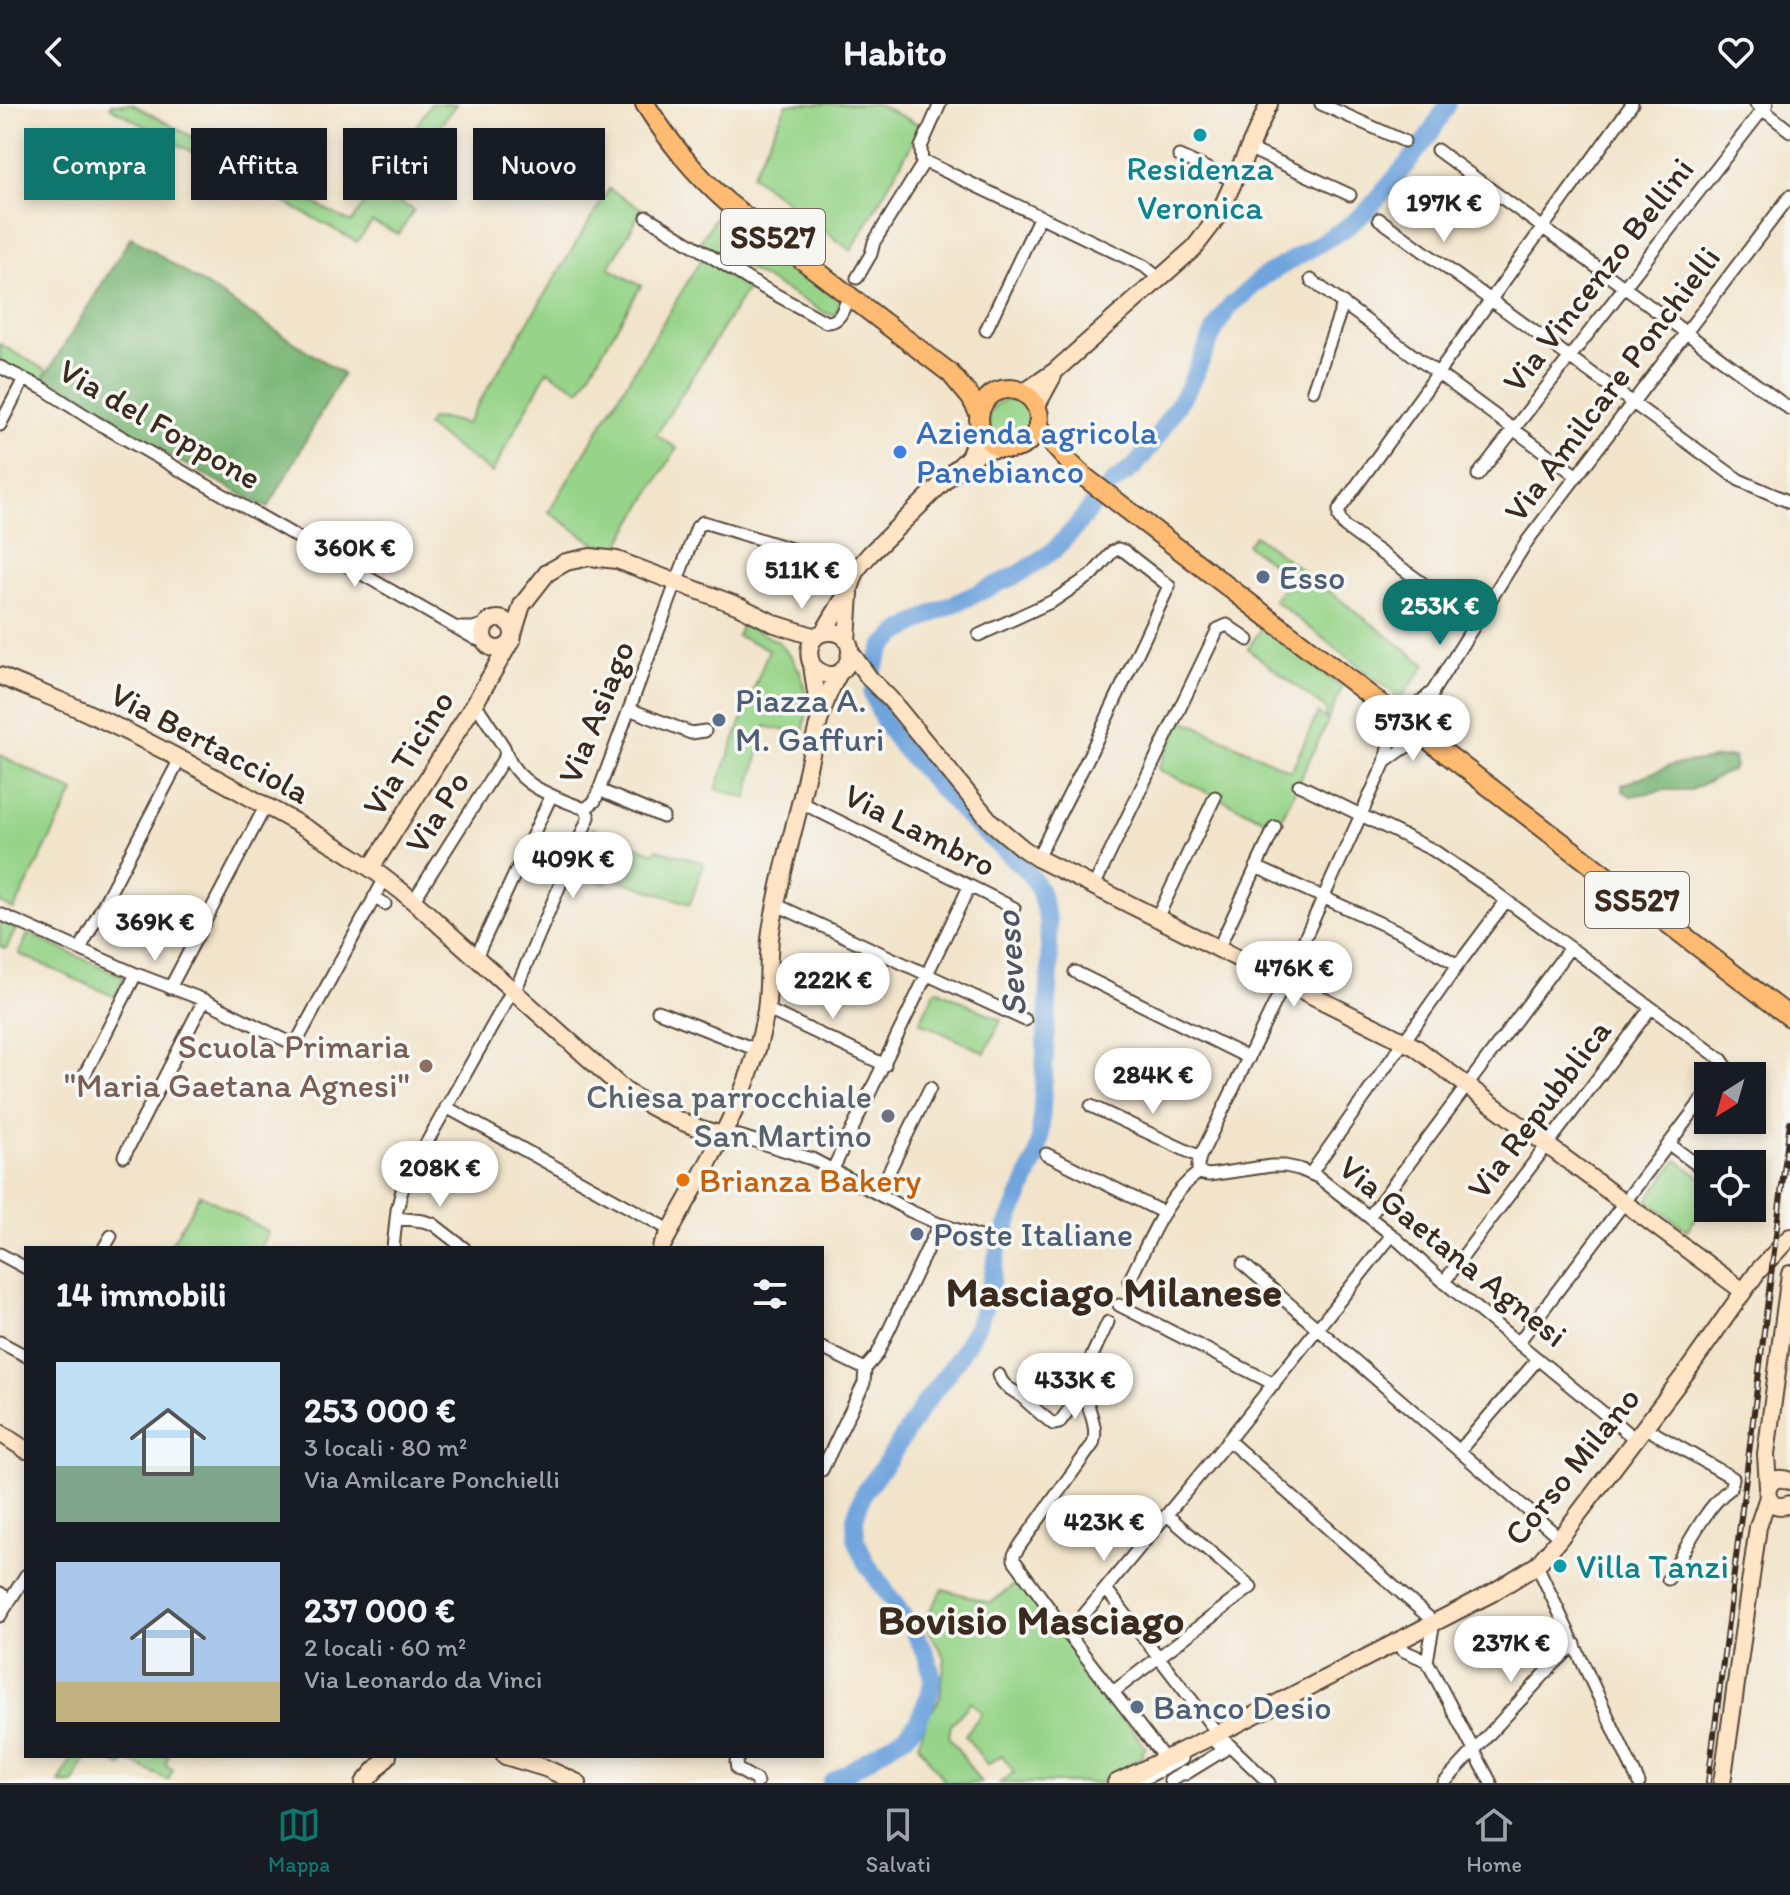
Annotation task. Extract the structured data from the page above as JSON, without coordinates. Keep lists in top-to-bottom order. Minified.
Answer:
{"streets":{"main road":["SS527"],"street":["Via Vincenzo Bellini","Via Amilcare Ponchielli","Via del Foppone","Via Asiago","Via Bertacciola","Via Ticino","Via Po","Via Lambro","Via Repubblica","Via Gaetana Agnesi","Corso Milano"]},"crossings":[["SS527","Via Amilcare Ponchielli"],["Via del Foppone","Via Ticino"],["Via Asiago","Via Bertacciola"],["Via Asiago","Via Ticino"],["Via Bertacciola","Via Ticino"],["Via Bertacciola","Via Po"],["Via Repubblica","Via Gaetana Agnesi"],["Via Gaetana Agnesi","Corso Milano"]],"districts":["Masciago Milanese","Bovisio Masciago"],"water":["Seveso"],"places":["Residenza Veronica","Azienda agricola Panebianco","Esso","Piazza A. M. Gaffuri","Scuola Primaria \"Maria Gaetana Agnesi\"","Chiesa parrocchiale San Martino","Brianza Bakery","Poste Italiane","Villa Tanzi","Banco Desio"],"north":"bottom left","page":{"header":"Habito","chip":["Compra","Affitta","Filtri","Nuovo"],"price":["197K €","360K €","511K €","253K €","573K €","409K €","369K €","476K €","222K €","284K €","208K €","433K €","423K €","237K €"],"heading":"14 immobili","list":[{"name":"253 000 €","note":"3 locali · 80 m² · Via Amilcare Ponchielli"},{"name":"237 000 €","note":"2 locali · 60 m² · Via Leonardo da Vinci"}],"tabs":["Mappa","Salvati","Home"]}}
